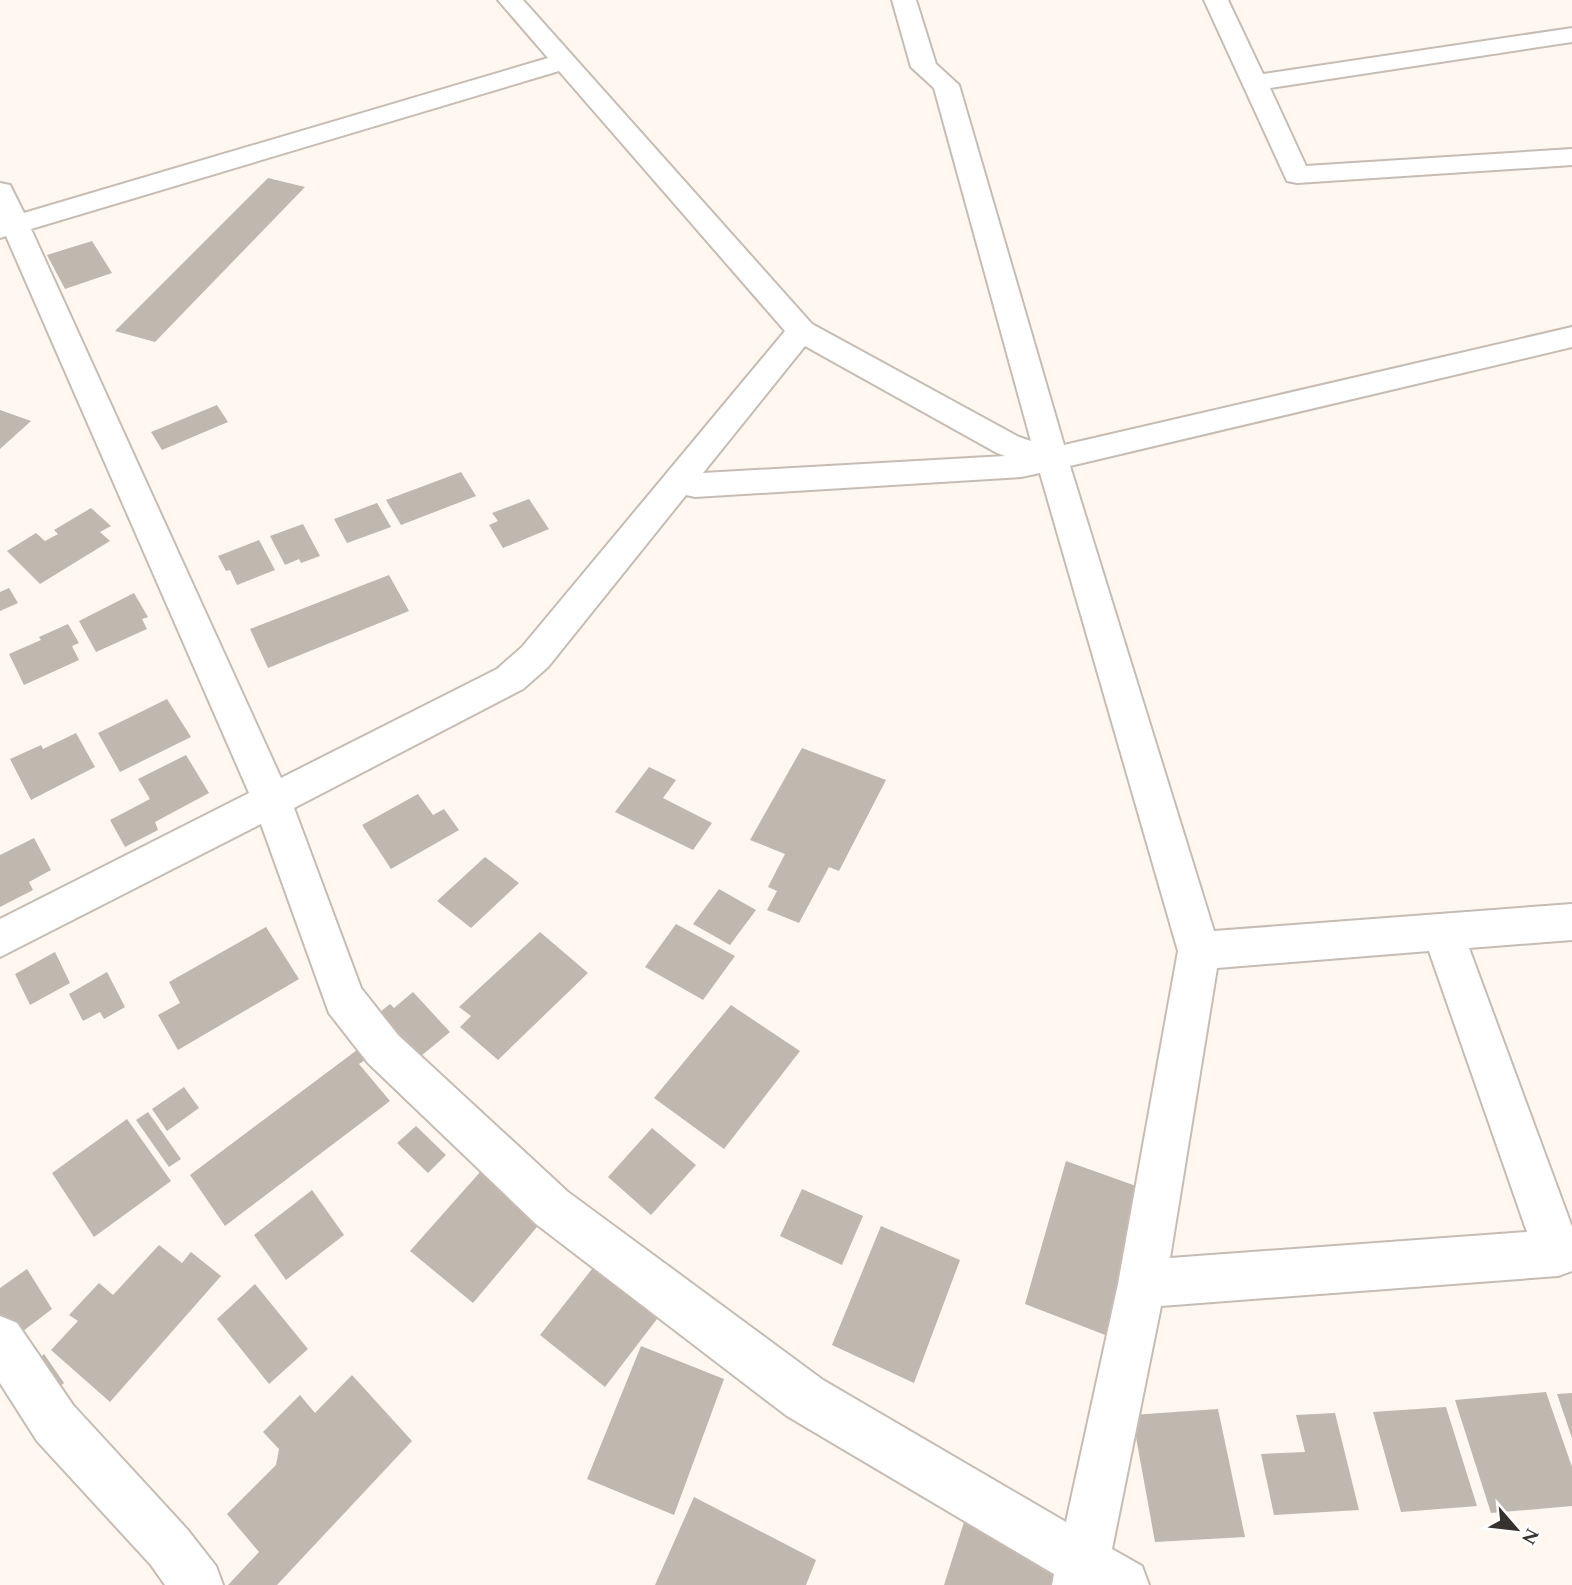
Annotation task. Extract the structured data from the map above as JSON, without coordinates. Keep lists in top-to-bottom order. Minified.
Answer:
{"north":"bottom right"}
